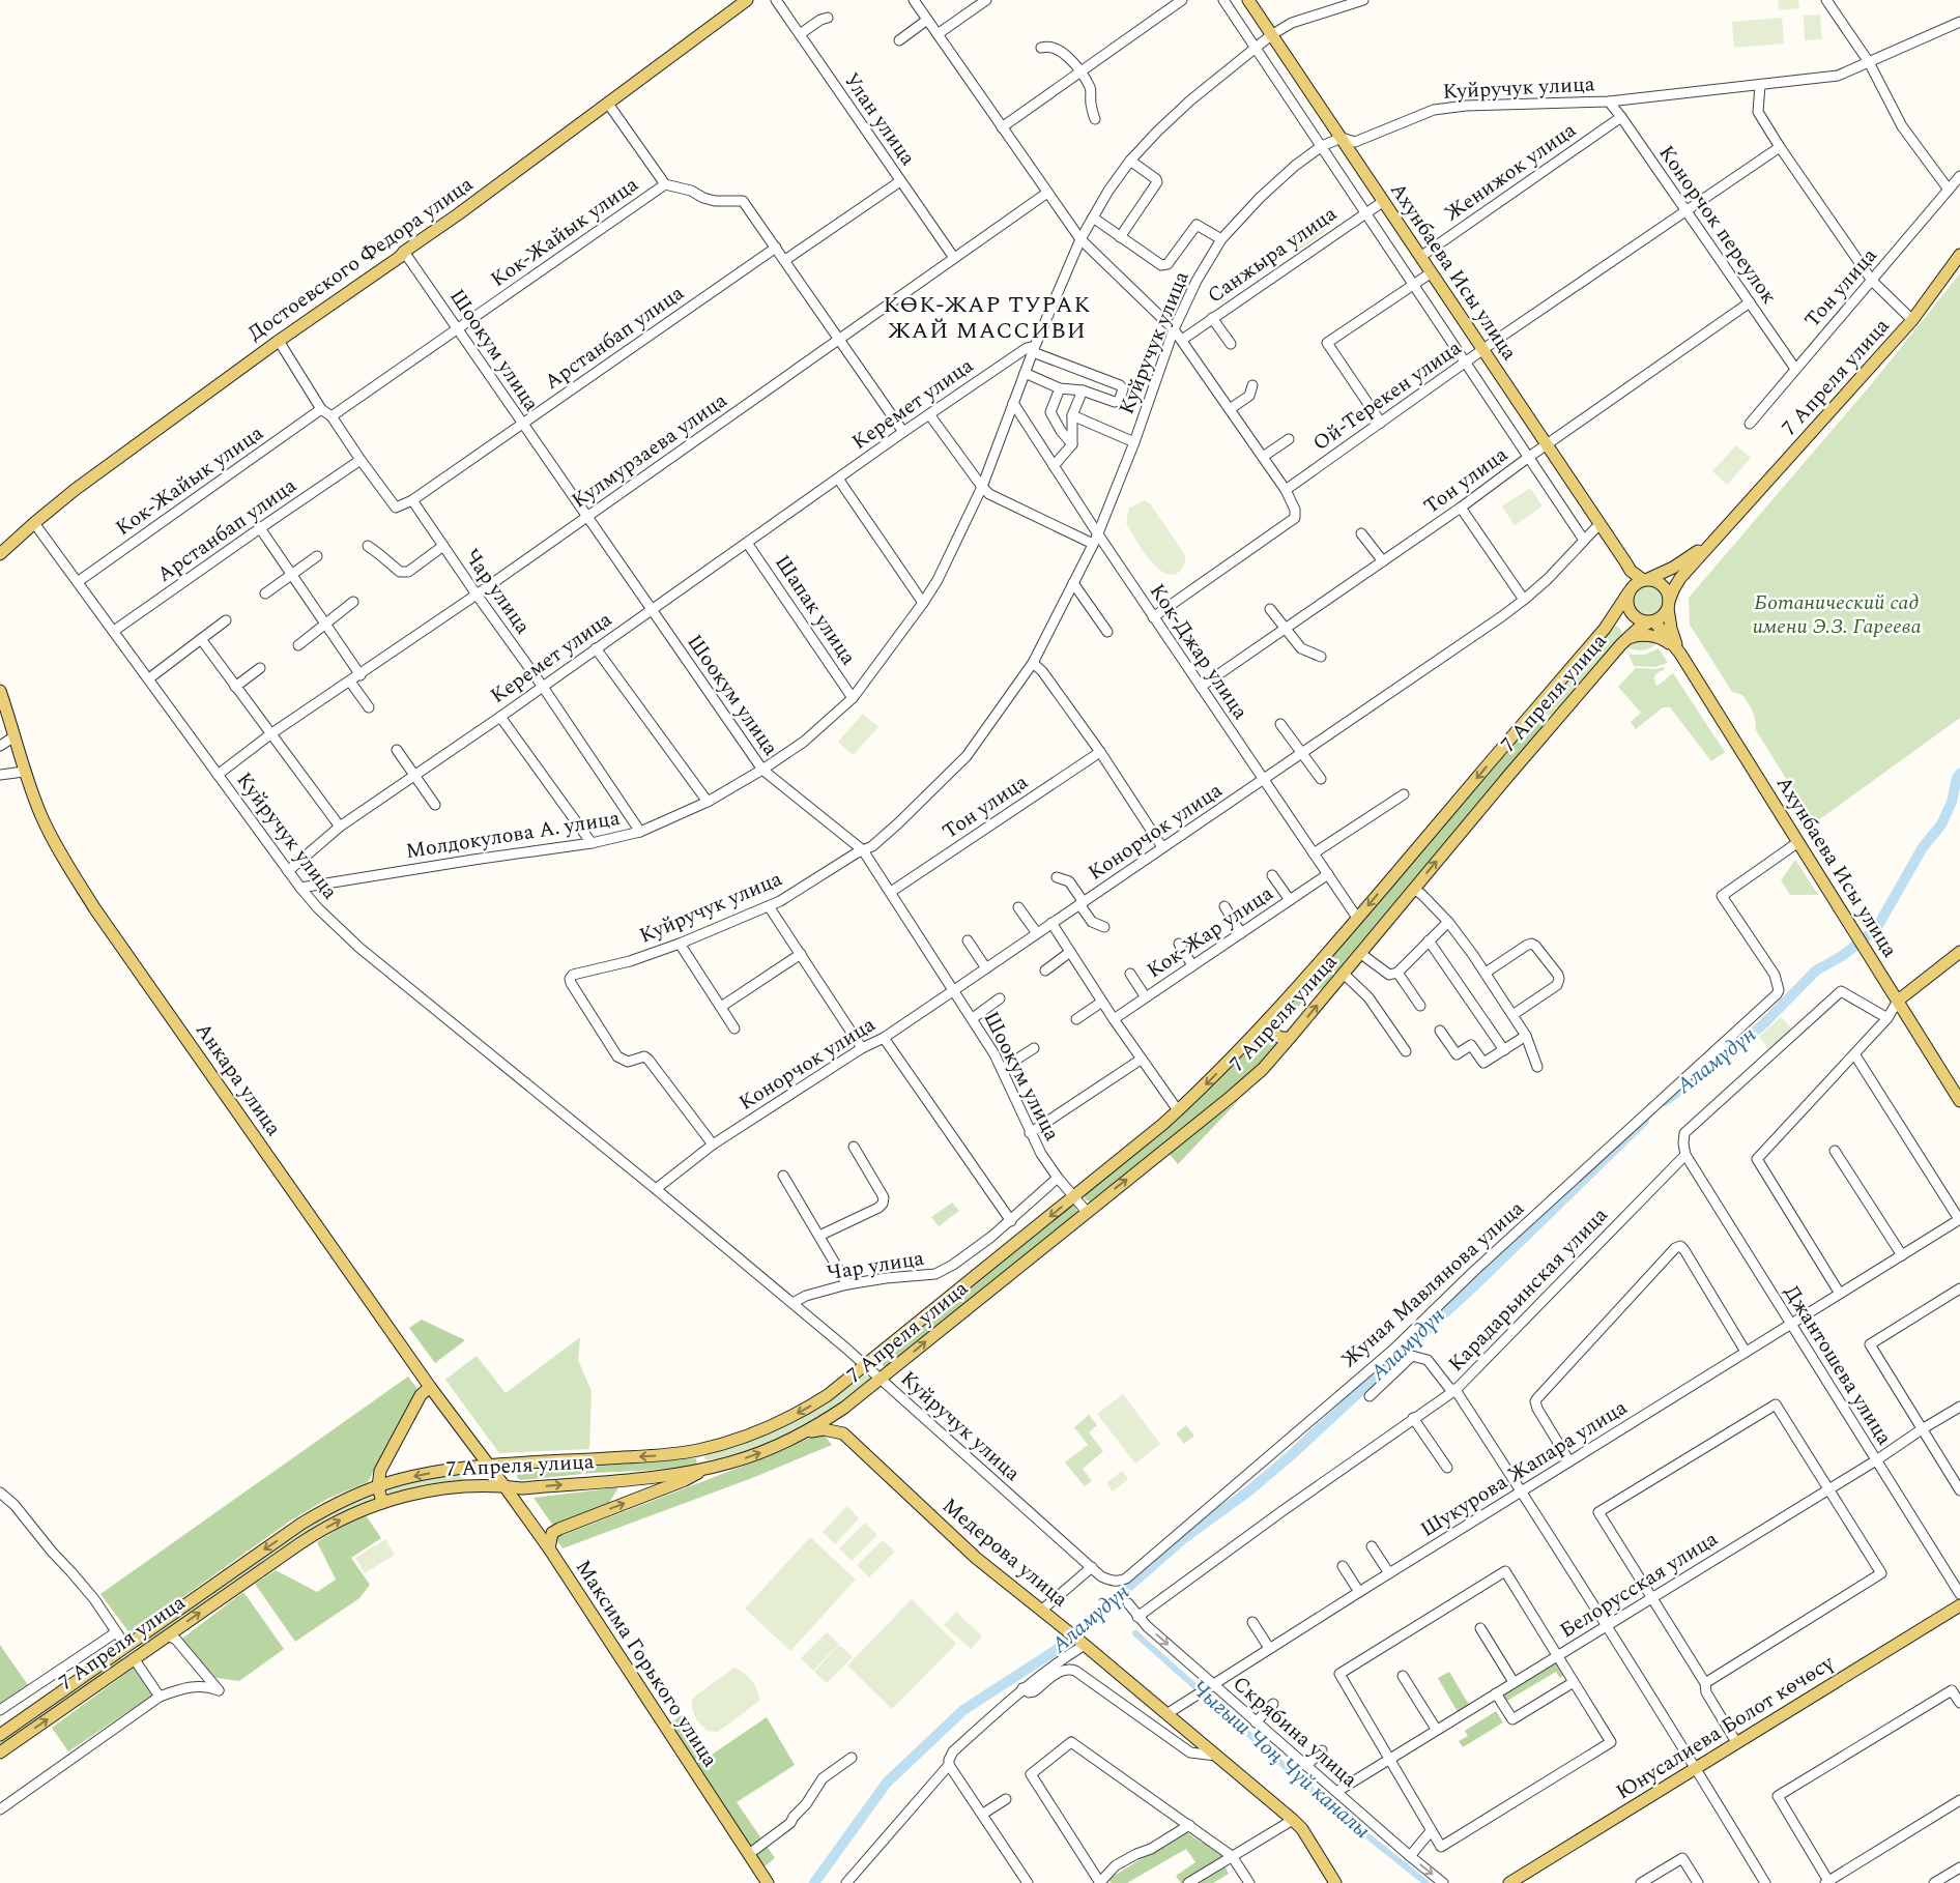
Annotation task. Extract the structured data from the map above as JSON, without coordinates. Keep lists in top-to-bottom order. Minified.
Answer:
{"streets":{"main road":["Достоевского Федора улица","Ахунбаева Исы улица","7 Апреля улица","Анкара улица","Медерова улица","Максима Горького улица","Юнусалиева Болот көчөсү"],"street":["Куйручук улица","Улан улица","Женижок улица","Конорчок переулок","Кок-Жайык улица","Санжыра улица","Тон улица","Арстанбап улица","Шоокум улица","Ой-Терекен улица","Керемет улица","Кулмурзаева улица","Чар улица","Шапак улица","Кок-Джар улица","Конорчок улица","Молдокулова А. улица","Кок-Жар улица","Жуная Мавлянова улица","Карадарьинская улица","Джантошева улица","Шукурова Жапара улица","Белорусская улица","Скрябина улица"]},"crossings":[["Куйручук улица","Конорчок переулок"],["Куйручук улица","Кок-Жайык улица"],["Куйручук улица","Достоевского Федора улица"],["Куйручук улица","Ахунбаева Исы улица"],["Куйручук улица","Арстанбап улица"],["Куйручук улица","Шоокум улица"],["Куйручук улица","7 Апреля улица"],["Куйручук улица","Керемет улица"],["Куйручук улица","Кулмурзаева улица"],["Куйручук улица","Чар улица"],["Куйручук улица","Кок-Джар улица"],["Куйручук улица","Конорчок улица"],["Куйручук улица","Молдокулова А. улица"],["Куйручук улица","Жуная Мавлянова улица"],["Улан улица","Кулмурзаева улица"],["Женижок улица","Конорчок переулок"],["Женижок улица","Ахунбаева Исы улица"],["Конорчок переулок","Тон улица"],["Конорчок переулок","Ой-Терекен улица"],["Кок-Жайык улица","Шоокум улица"],["Санжыра улица","Ахунбаева Исы улица"],["Достоевского Федора улица","Шоокум улица"],["Ахунбаева Исы улица","Тон улица"],["Ахунбаева Исы улица","7 Апреля улица"],["Ахунбаева Исы улица","Ой-Терекен улица"],["Ахунбаева Исы улица","Конорчок улица"],["Ахунбаева Исы улица","Молдокулова А. улица"],["Ахунбаева Исы улица","Жуная Мавлянова улица"],["Тон улица","Шоокум улица"],["Тон улица","Кок-Джар улица"],["Арстанбап улица","Шоокум улица"],["Арстанбап улица","Чар улица"],["Шоокум улица","7 Апреля улица"],["Шоокум улица","Керемет улица"],["Шоокум улица","Кулмурзаева улица"],["Шоокум улица","Чар улица"],["Шоокум улица","Конорчок улица"],["Шоокум улица","Молдокулова А. улица"],["7 Апреля улица","Кок-Джар улица"],["7 Апреля улица","Анкара улица"],["7 Апреля улица","Максима Горького улица"],["Керемет улица","Чар улица"],["Керемет улица","Шапак улица"],["Керемет улица","Молдокулова А. улица"],["Кулмурзаева улица","Чар улица"],["Чар улица","Молдокулова А. улица"],["Шапак улица","Молдокулова А. улица"],["Кок-Джар улица","Конорчок улица"],["Кок-Джар улица","Молдокулова А. улица"],["Кок-Джар улица","Кок-Жар улица"],["Анкара улица","Максима Горького улица"],["Карадарьинская улица","Джантошева улица"],["Карадарьинская улица","Скрябина улица"],["Джантошева улица","Шукурова Жапара улица"],["Джантошева улица","Белорусская улица"],["Шукурова Жапара улица","Медерова улица"],["Шукурова Жапара улица","Скрябина улица"],["Белорусская улица","Скрябина улица"]],"districts":["КӨК-ЖАР ТУРАК ЖАЙ МАССИВИ"],"water":["Аламүдүн","Чыгыш Чоң Чүй каналы"],"parks":["Ботанический сад имени Э.З. Гареева"]}
